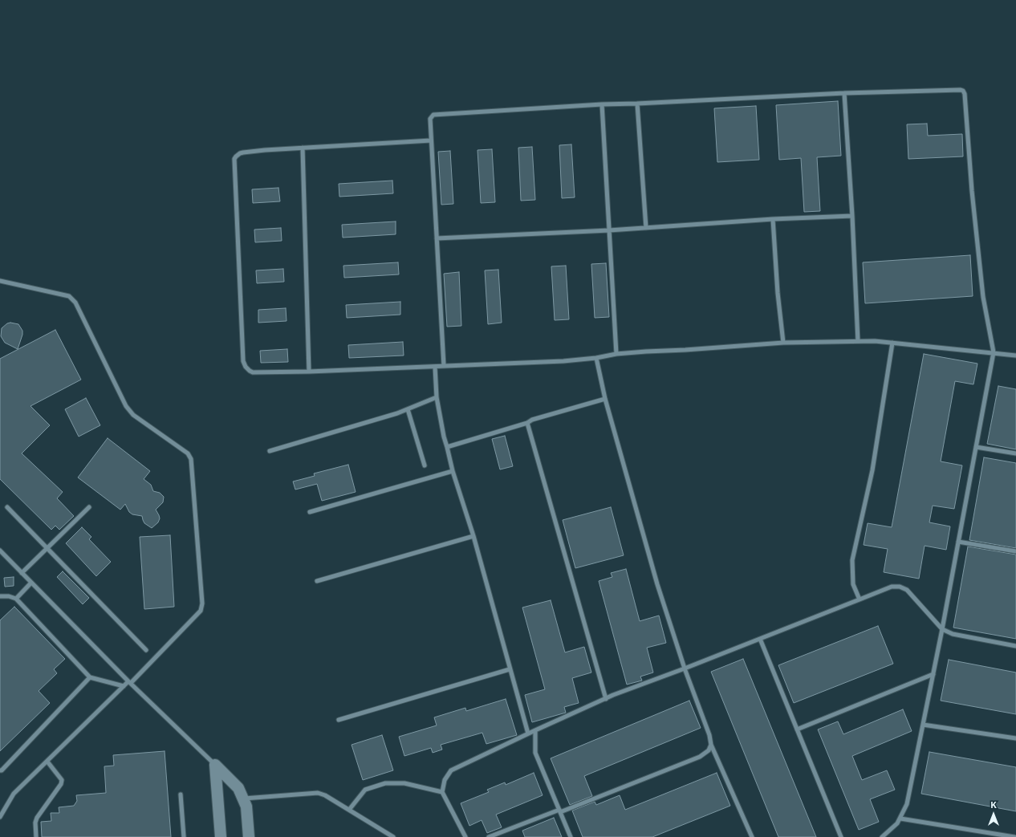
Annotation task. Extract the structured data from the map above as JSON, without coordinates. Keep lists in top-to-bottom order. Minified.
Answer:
{"north":"top"}
